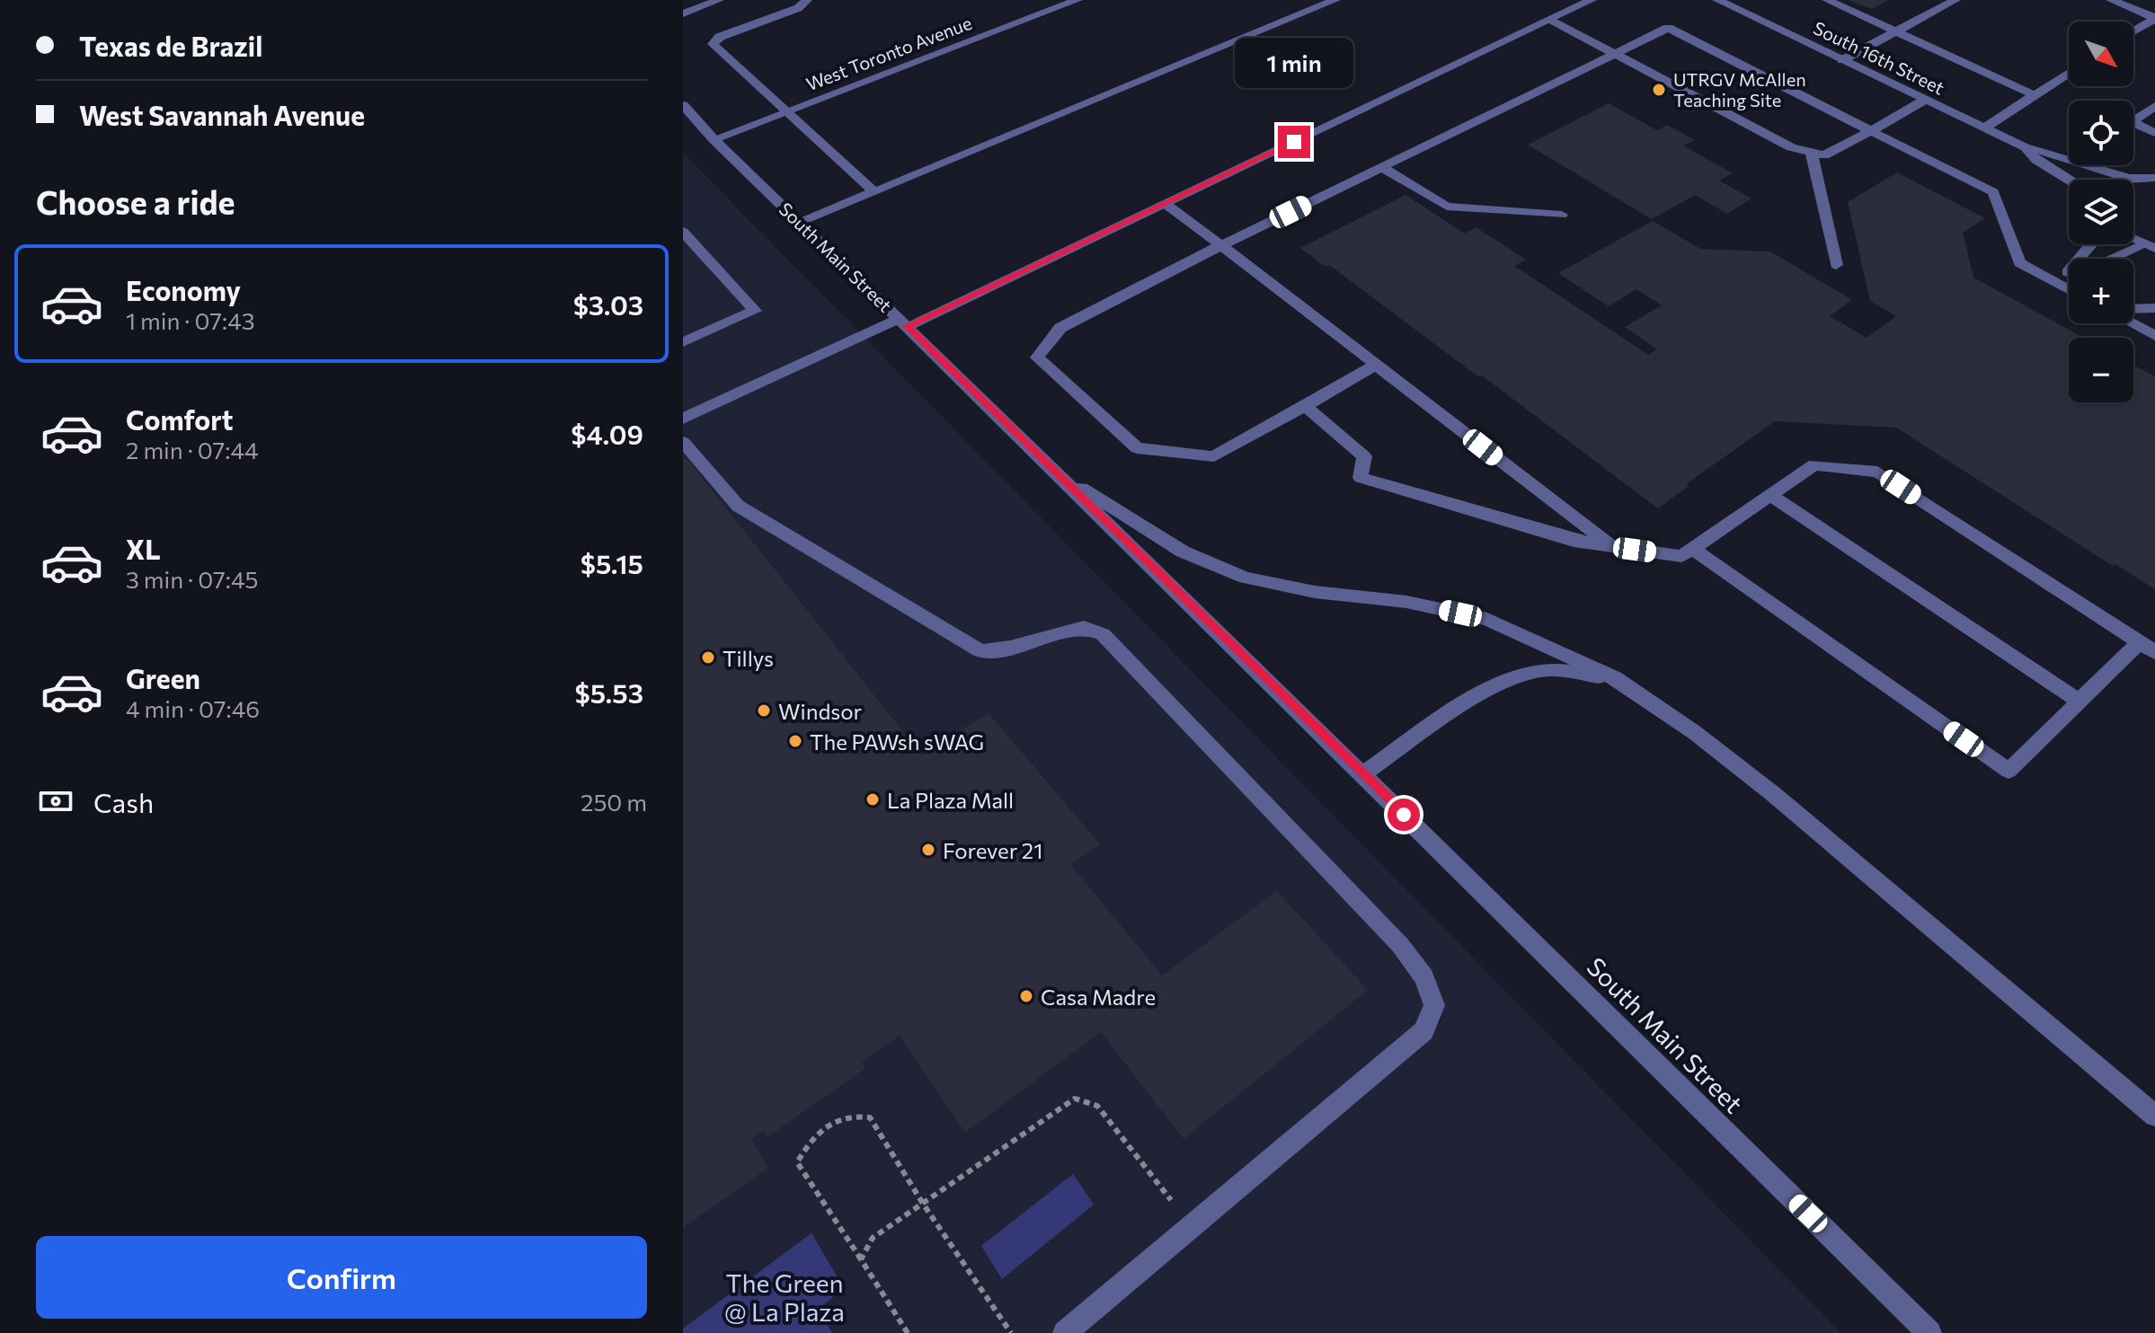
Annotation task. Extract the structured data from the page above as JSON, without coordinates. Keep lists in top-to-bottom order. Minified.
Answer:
{"streets":{"street":["West Toronto Avenue","South 16th Street","South Main Street"]},"crossings":[["West Toronto Avenue","South Main Street"]],"parks":["The Green @ La Plaza"],"places":["UTRGV McAllen Teaching Site","Tillys","Windsor","The PAWsh sWAG","La Plaza Mall","Forever 21","Casa Madre"],"north":"bottom right","page":{"banner":["Texas de Brazil","West Savannah Avenue"],"map_buttons":["+","−"],"bubble":"1 min","heading":"Choose a ride","list":[{"name":"Economy","note":"1 min · 07:43","value":"$3.03"},{"name":"Comfort","note":"2 min · 07:44","value":"$4.09"},{"name":"XL","note":"3 min · 07:45","value":"$5.15"},{"name":"Green","note":"4 min · 07:46","value":"$5.53"}],"pay":["Cash","250 m"],"buttons":"Confirm"}}
